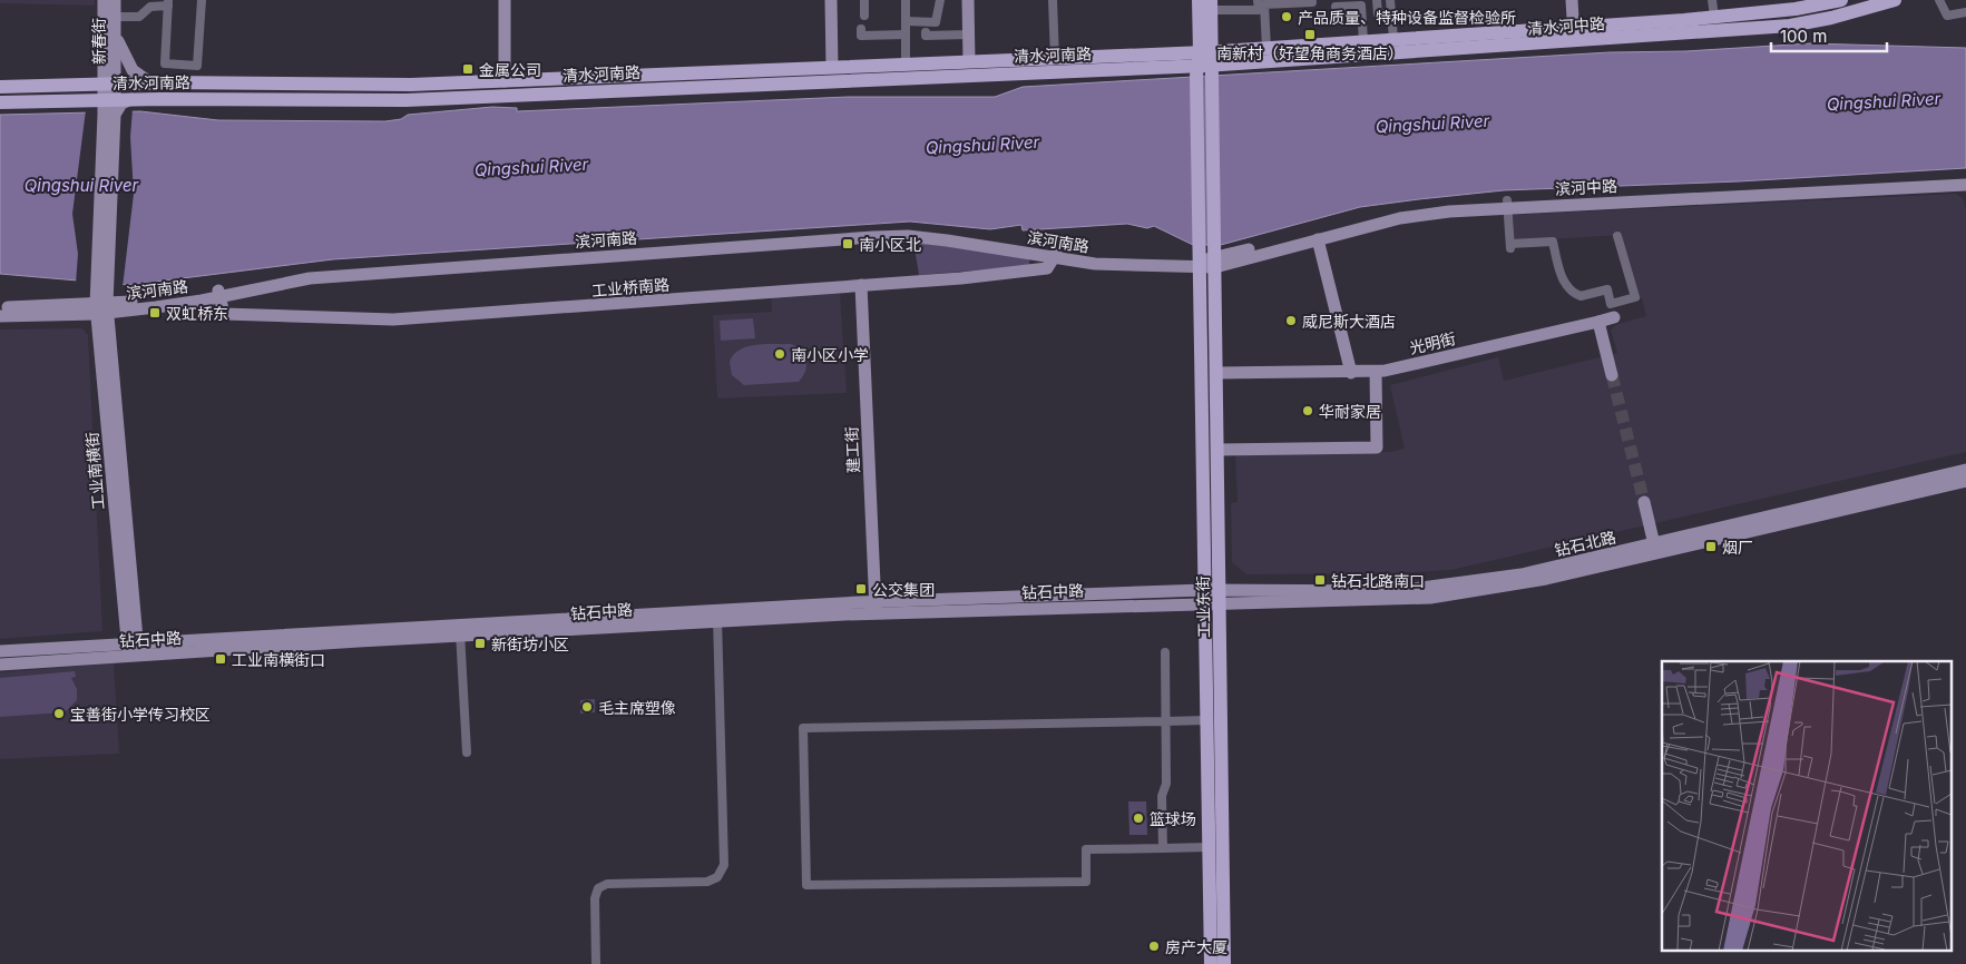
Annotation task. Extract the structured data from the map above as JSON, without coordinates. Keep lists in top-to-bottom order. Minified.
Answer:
{"streets":{"main road":["清水河中路","新春街","清水河南路","滨河中路","滨河南路","工业桥南路","光明街","建工街","工业南横街","钻石北路","钻石中路","工业东街"]},"crossings":[["清水河中路","清水河南路"],["清水河中路","工业东街"],["新春街","清水河南路"],["新春街","工业南横街"],["清水河南路","工业东街"],["滨河中路","滨河南路"],["滨河中路","工业东街"],["滨河南路","工业桥南路"],["滨河南路","工业南横街"],["滨河南路","工业东街"],["工业桥南路","建工街"],["光明街","工业东街"],["建工街","钻石中路"],["工业南横街","钻石中路"],["钻石北路","钻石中路"],["钻石北路","工业东街"],["钻石中路","工业东街"]],"water":["Qingshui River"],"places":{"other":["产品质量、特种设备监督检验所","威尼斯大酒店","南小区小学","华耐家居","毛主席塑像","宝善街小学传习校区","篮球场","房产大厦"],"transit":["南新村（好望角商务酒店）","金属公司","南小区北","双虹桥东","烟厂","钻石北路南口","公交集团","新街坊小区","工业南横街口"]},"scale_bar":"100 m"}
